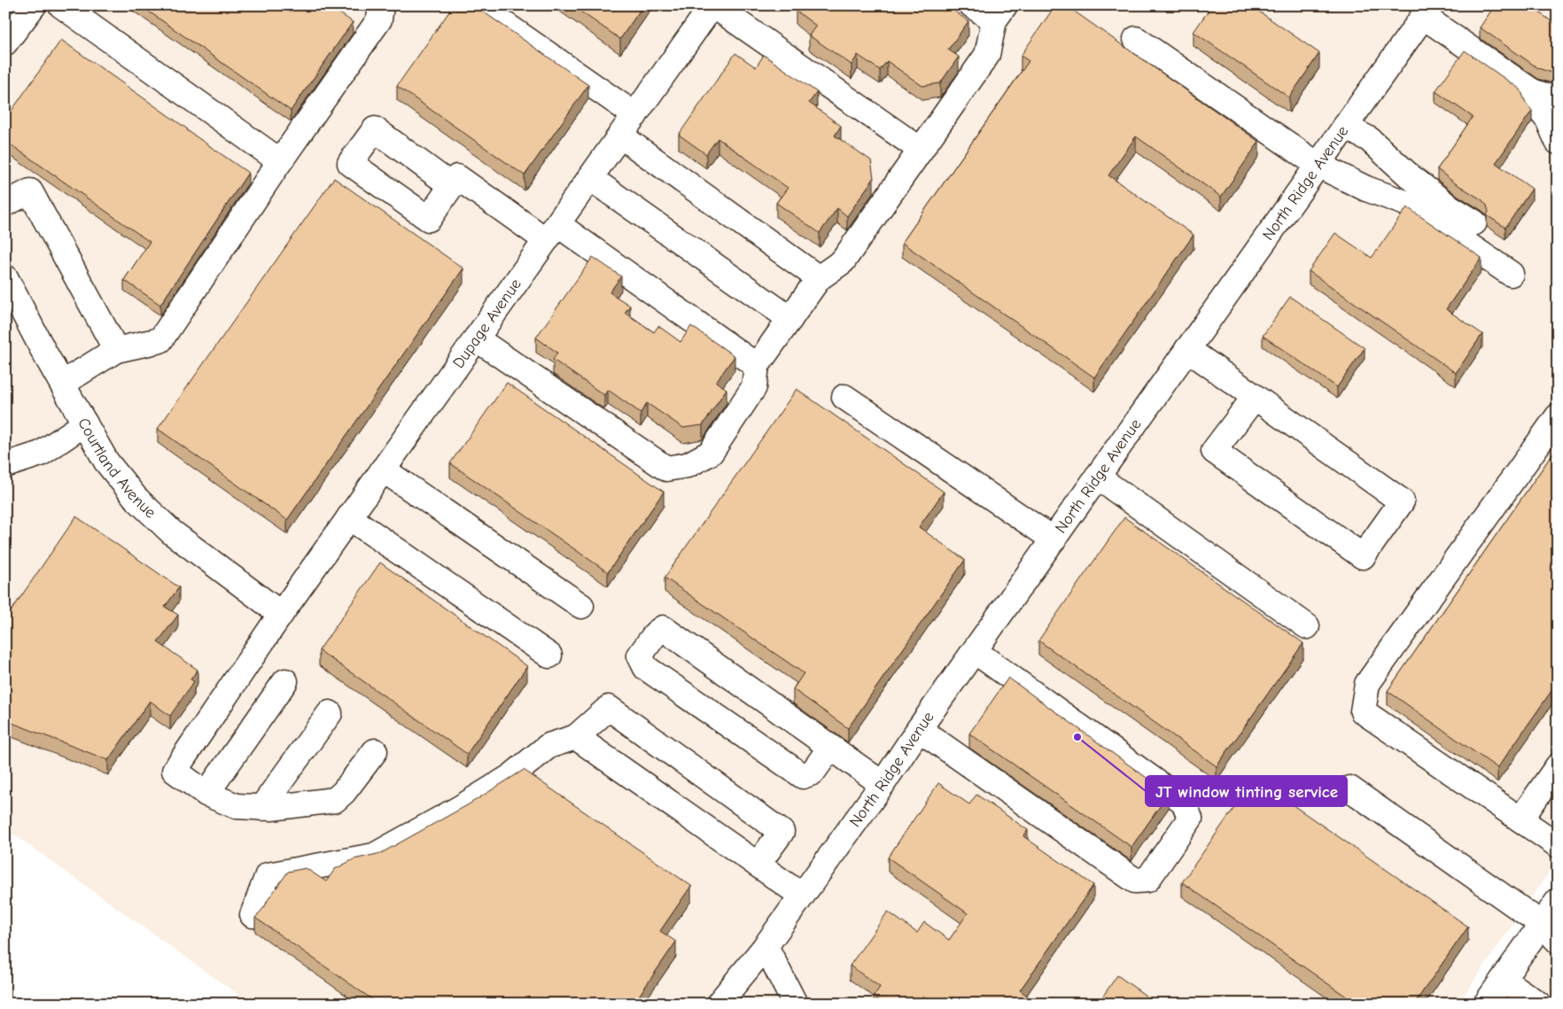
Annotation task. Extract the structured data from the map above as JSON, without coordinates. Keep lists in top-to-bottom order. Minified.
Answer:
{"streets":{"street":["North Ridge Avenue","Dupage Avenue","Courtland Avenue"]},"crossings":[["Dupage Avenue","Courtland Avenue"]],"places":["JT window tinting service"]}
